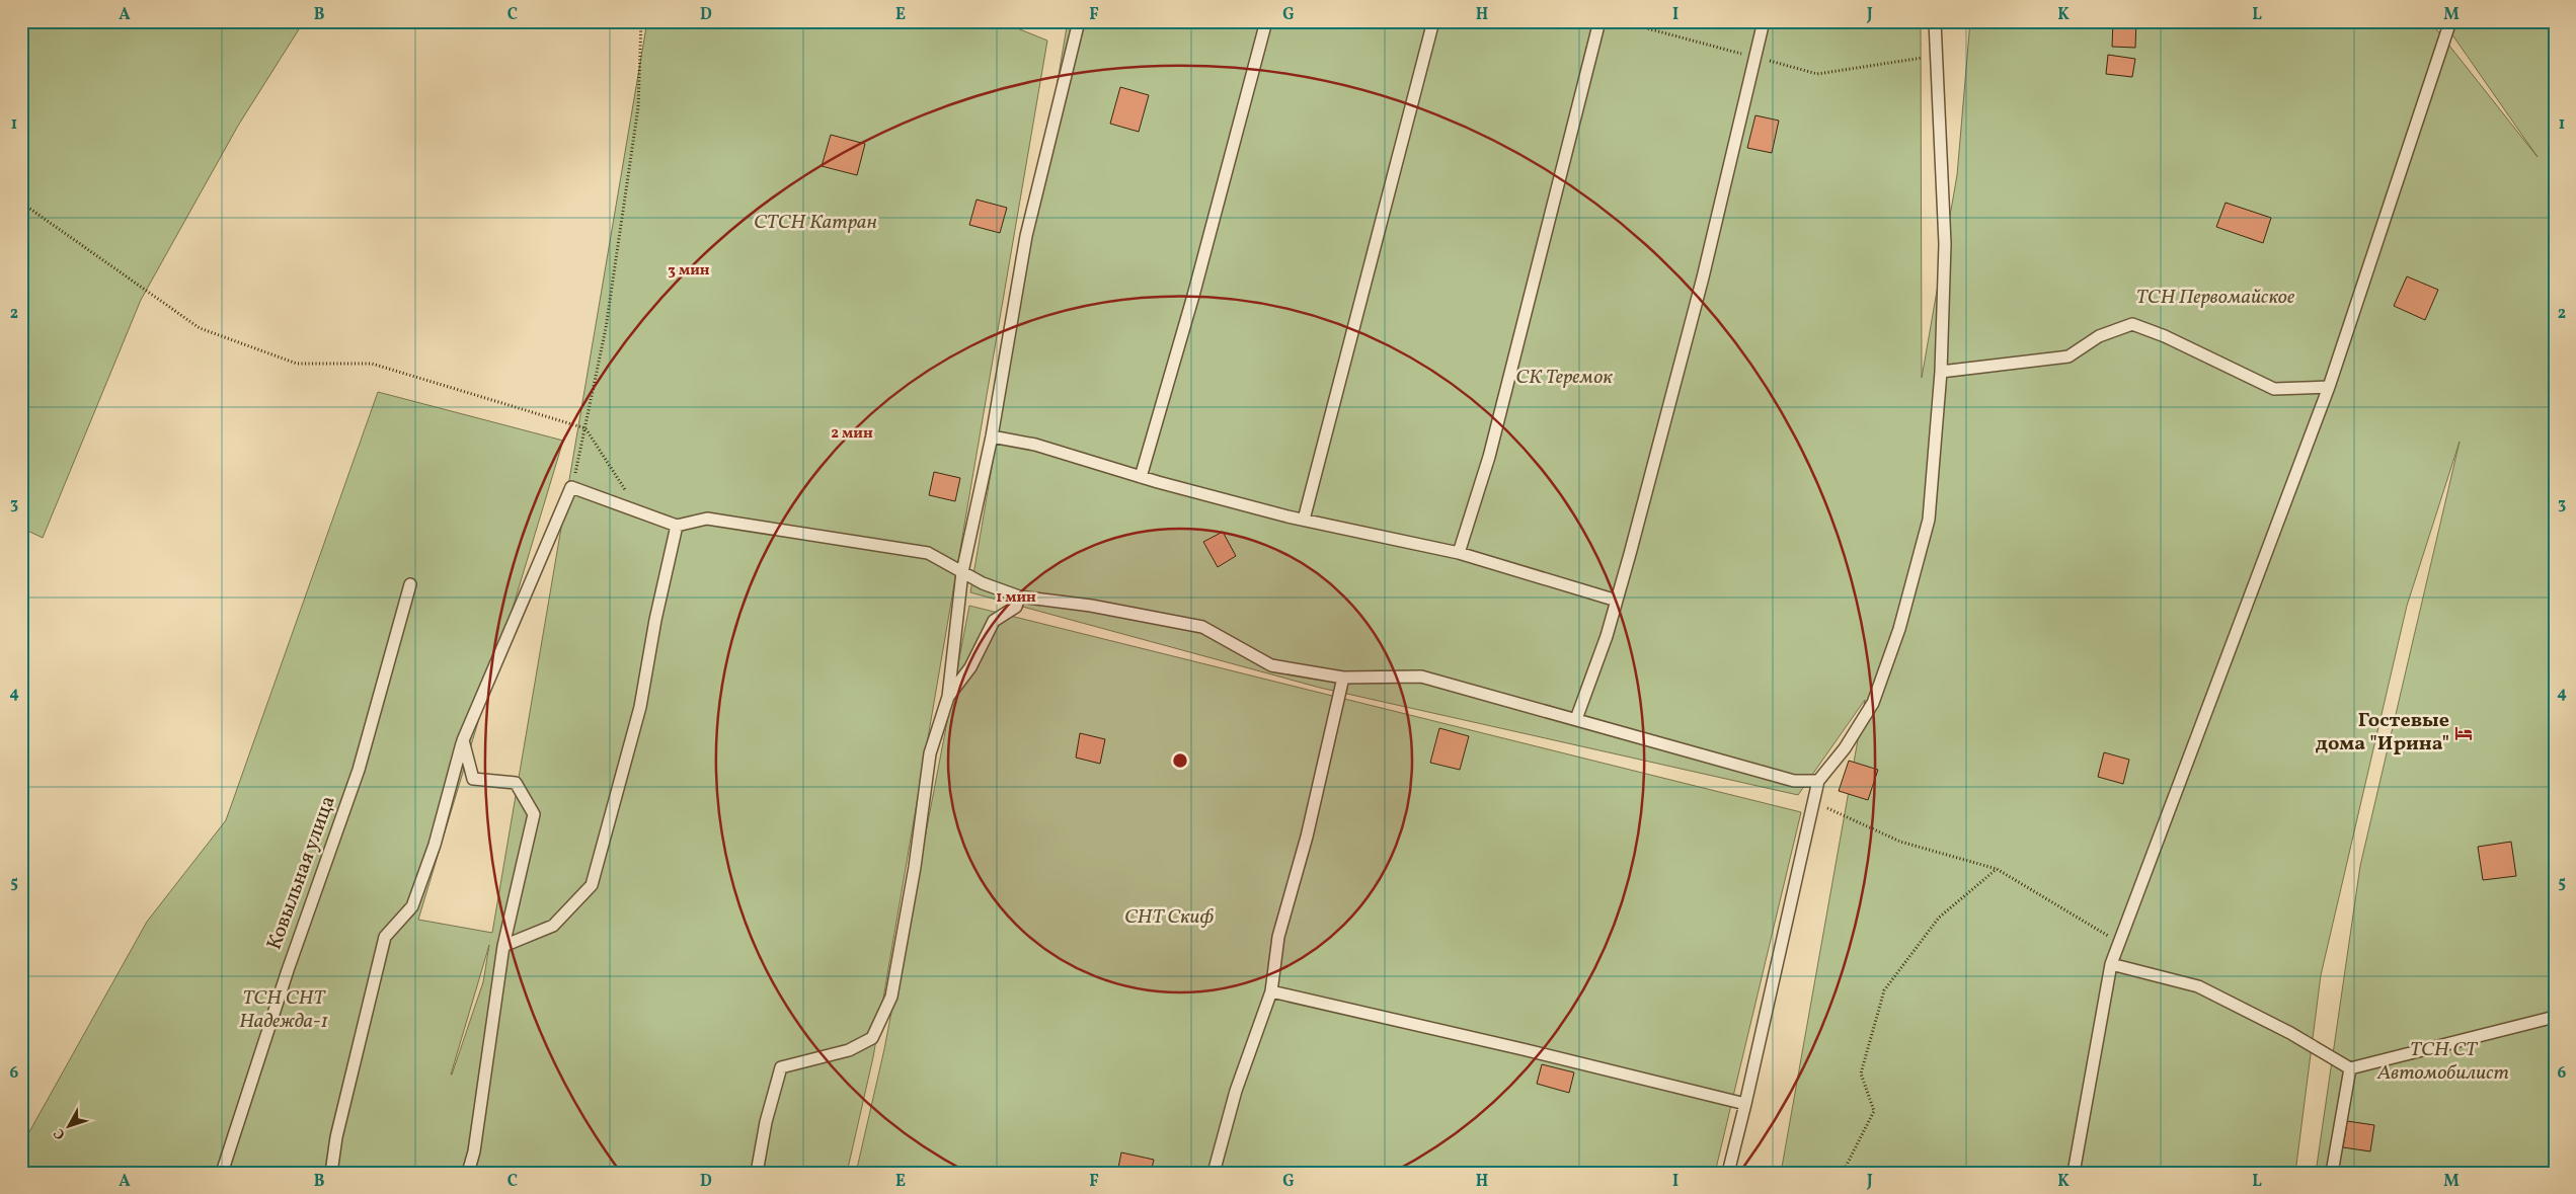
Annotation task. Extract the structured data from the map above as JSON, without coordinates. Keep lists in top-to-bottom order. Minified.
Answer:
{"streets":{"lane":["Ковыльная улица"]},"parks":["СТСН Катран","ТСН Первомайское","СК Теремок","СНТ Скиф","ТСН СНТ Надежда-1","ТСН СТ Автомобилист"],"places":{"hotel":["Гостевые дома \"Ирина\""]},"north":"bottom left","grid":{"columns":["A","B","C","D","E","F","G","H","I","J","K","L","M"],"rows":["1","2","3","4","5","6"]},"rings":["3 мин","2 мин","1 мин"]}
